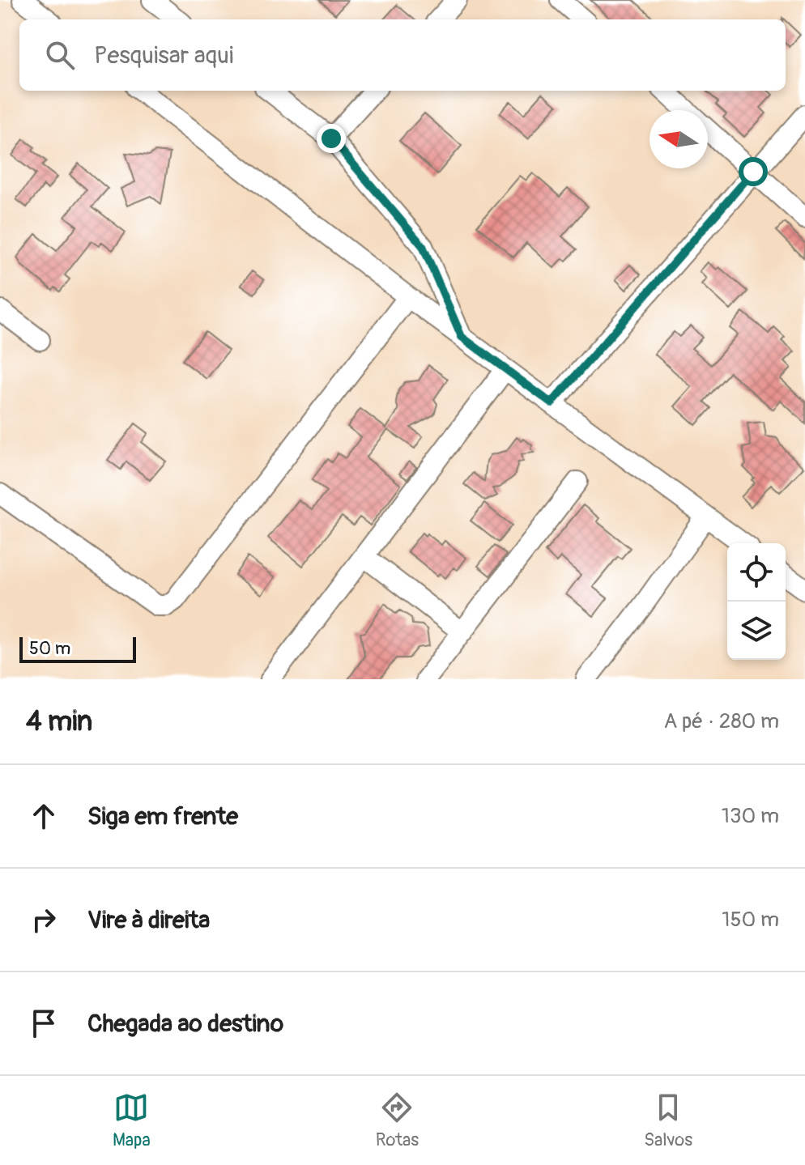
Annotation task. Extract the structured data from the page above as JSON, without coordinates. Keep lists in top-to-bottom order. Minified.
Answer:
{"scale_bar":"50 m","north":"left","page":{"search":"Pesquisar aqui","scale":"50 m","heading":["4 min","A pé · 280 m"],"list":[["Siga em frente","130 m"],["Vire à direita","150 m"],"Chegada ao destino"],"nav":["Mapa","Rotas","Salvos"]}}
